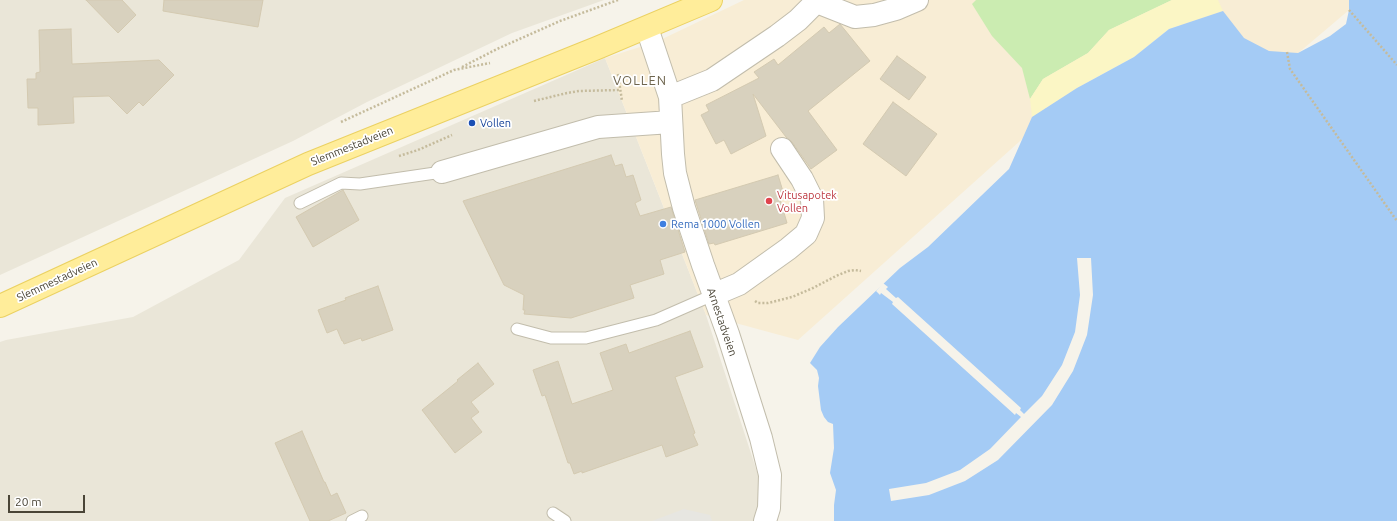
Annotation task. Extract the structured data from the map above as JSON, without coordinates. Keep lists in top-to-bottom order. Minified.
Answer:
{"streets":{"main road":["Slemmestadveien"],"street":["Arnestadveien"]},"crossings":[["Slemmestadveien","Arnestadveien"]],"districts":["VOLLEN"],"places":["Vollen","Vitusapotek Vollen","Rema 1000 Vollen"],"scale_bar":"20 m"}
